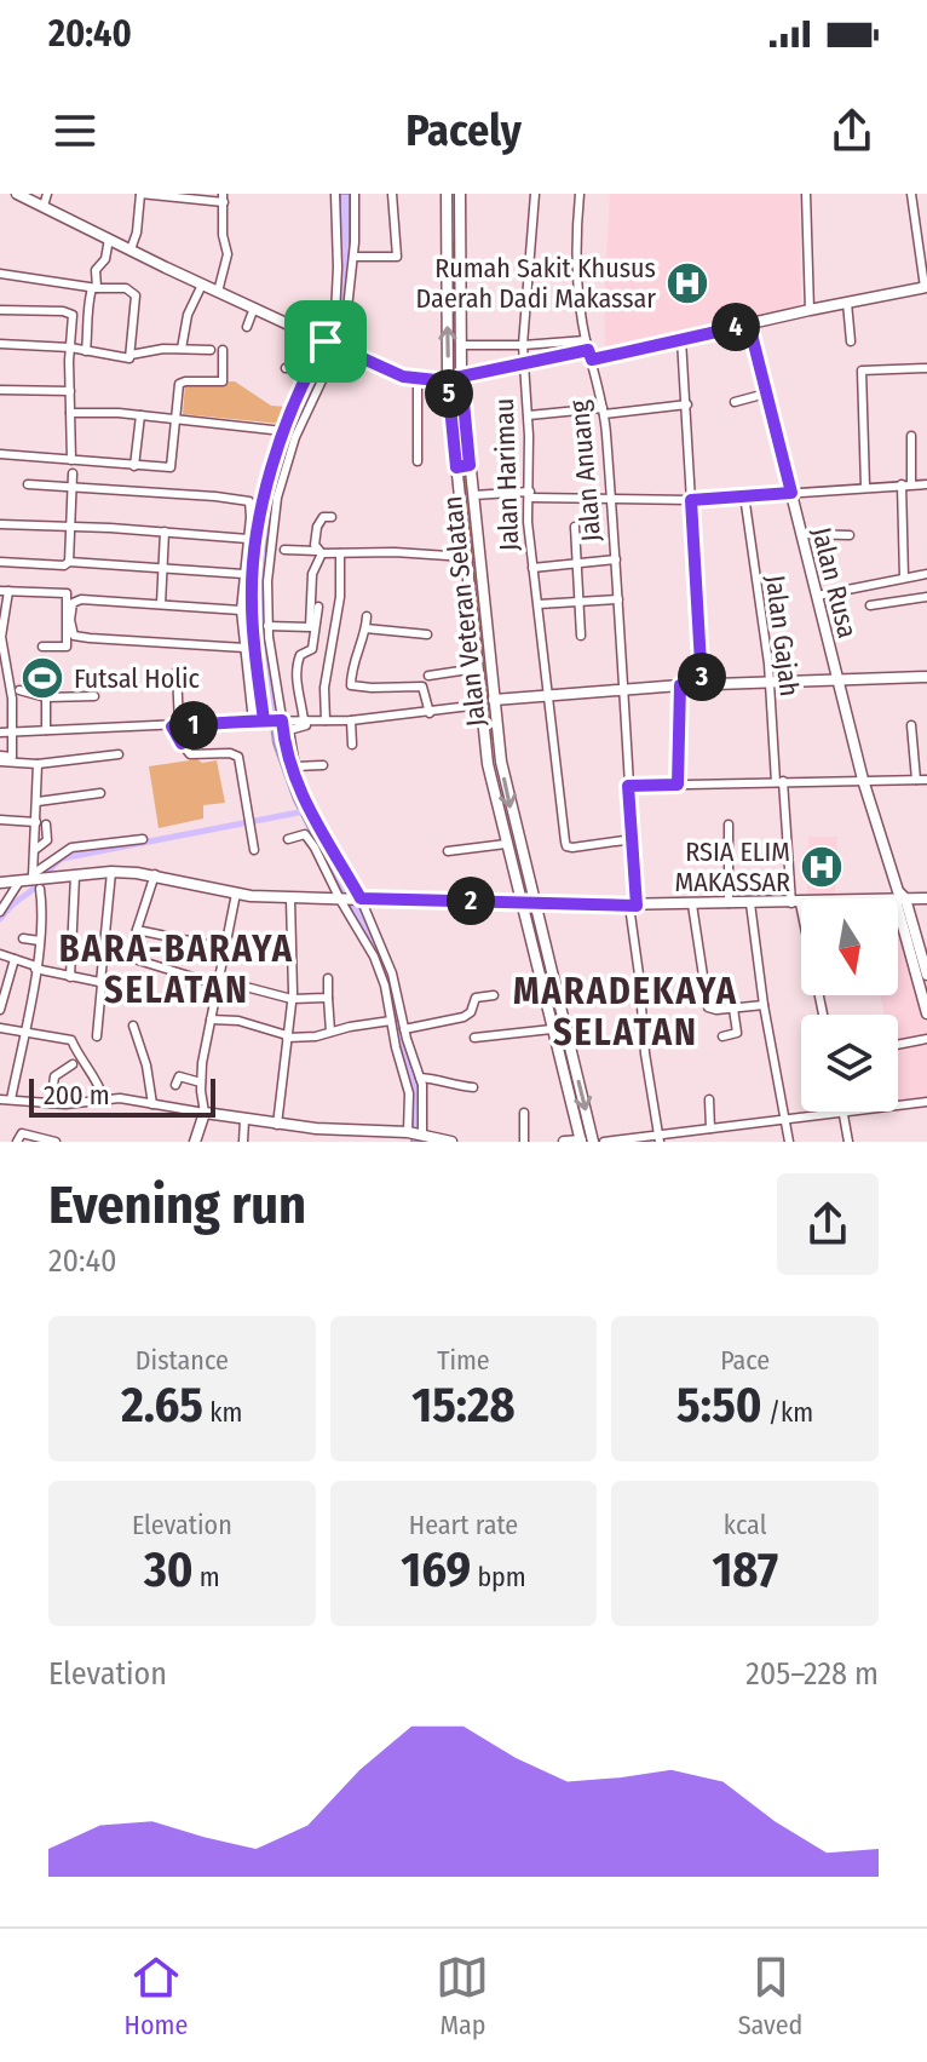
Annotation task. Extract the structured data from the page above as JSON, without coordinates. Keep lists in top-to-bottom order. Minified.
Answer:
{"streets":{"main road":["Jalan Rusa","Jalan Veteran Selatan"],"street":["Jalan Anuang","Jalan Harimau","Jalan Gajah"]},"crossings":[["Jalan Anuang","Jalan Harimau"]],"districts":["BARA-BARAYA SELATAN","MARADEKAYA SELATAN"],"places":{"hospital":["Rumah Sakit Khusus Daerah Dadi Makassar","RSIA ELIM MAKASSAR"],"sports":["Futsal Holic"]},"scale_bar":"200 m","north":"bottom","page":{"status":"20:40","header":"Pacely","pins":["4","5","3","1","2"],"scale":"200 m","heading":["Evening run","20:40"],"stats":[["Distance","2.65 km"],["Time","15:28"],["Pace","5:50 /km"],["Elevation","30 m"],["Heart rate","169 bpm"],["kcal","187"]],"chart":["Elevation","205–228 m"],"tabs":["Home","Map","Saved"]}}
